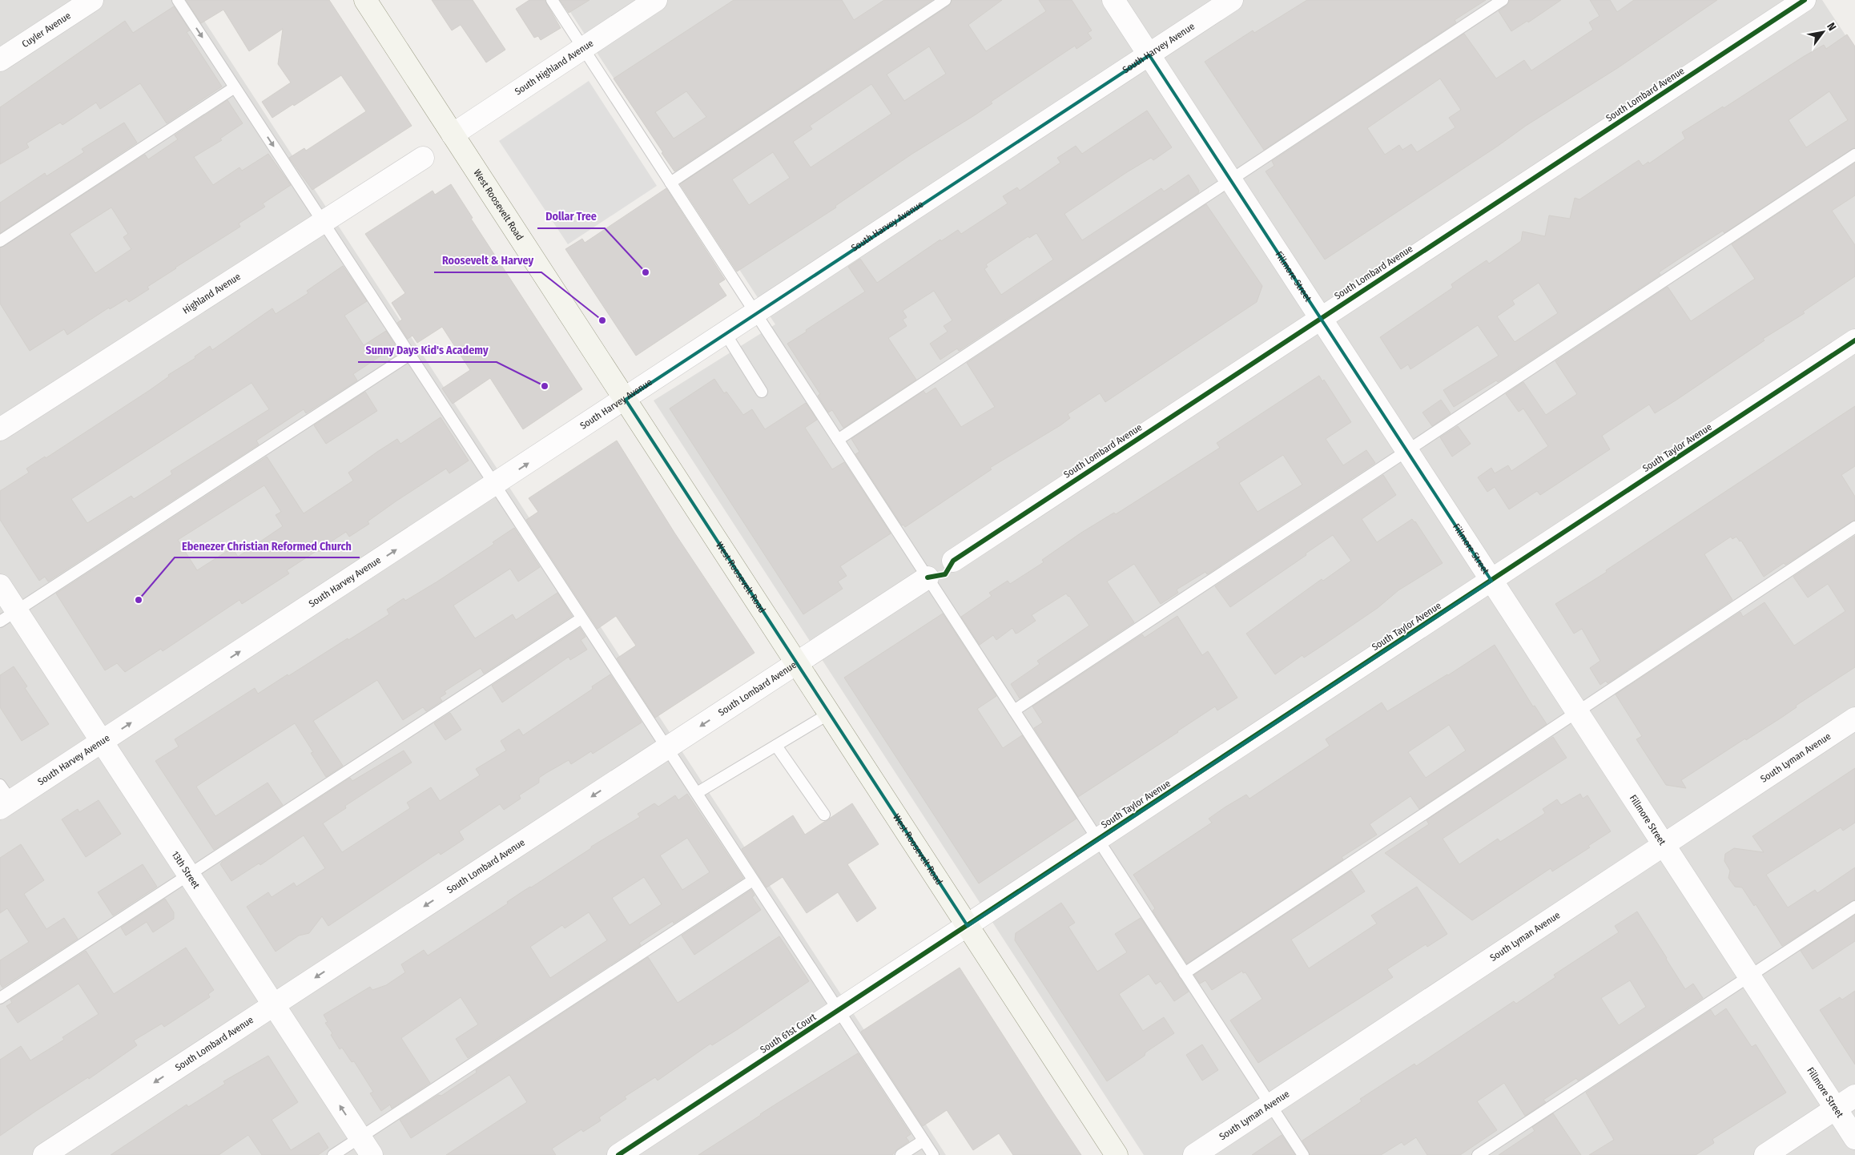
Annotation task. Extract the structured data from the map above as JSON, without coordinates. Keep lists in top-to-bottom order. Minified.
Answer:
{"streets":{"main road":["West Roosevelt Road"],"street":["Cuyler Avenue","South Harvey Avenue","South Highland Avenue","South Lombard Avenue","Fillmore Street","Highland Avenue","South Taylor Avenue","South Lyman Avenue","13th Street","South 61st Court"]},"crossings":[["South Harvey Avenue","West Roosevelt Road"],["South Harvey Avenue","Fillmore Street"],["South Harvey Avenue","13th Street"],["South Highland Avenue","West Roosevelt Road"],["South Lombard Avenue","West Roosevelt Road"],["South Lombard Avenue","Fillmore Street"],["South Lombard Avenue","13th Street"],["West Roosevelt Road","South Taylor Avenue"],["West Roosevelt Road","South 61st Court"],["Fillmore Street","South Taylor Avenue"],["Fillmore Street","South Lyman Avenue"],["South Taylor Avenue","South 61st Court"]],"one_way":["South Harvey Avenue","South Lombard Avenue"],"places":["Dollar Tree","Roosevelt & Harvey","Sunny Days Kid's Academy","Ebenezer Christian Reformed Church"],"north":"top right"}
